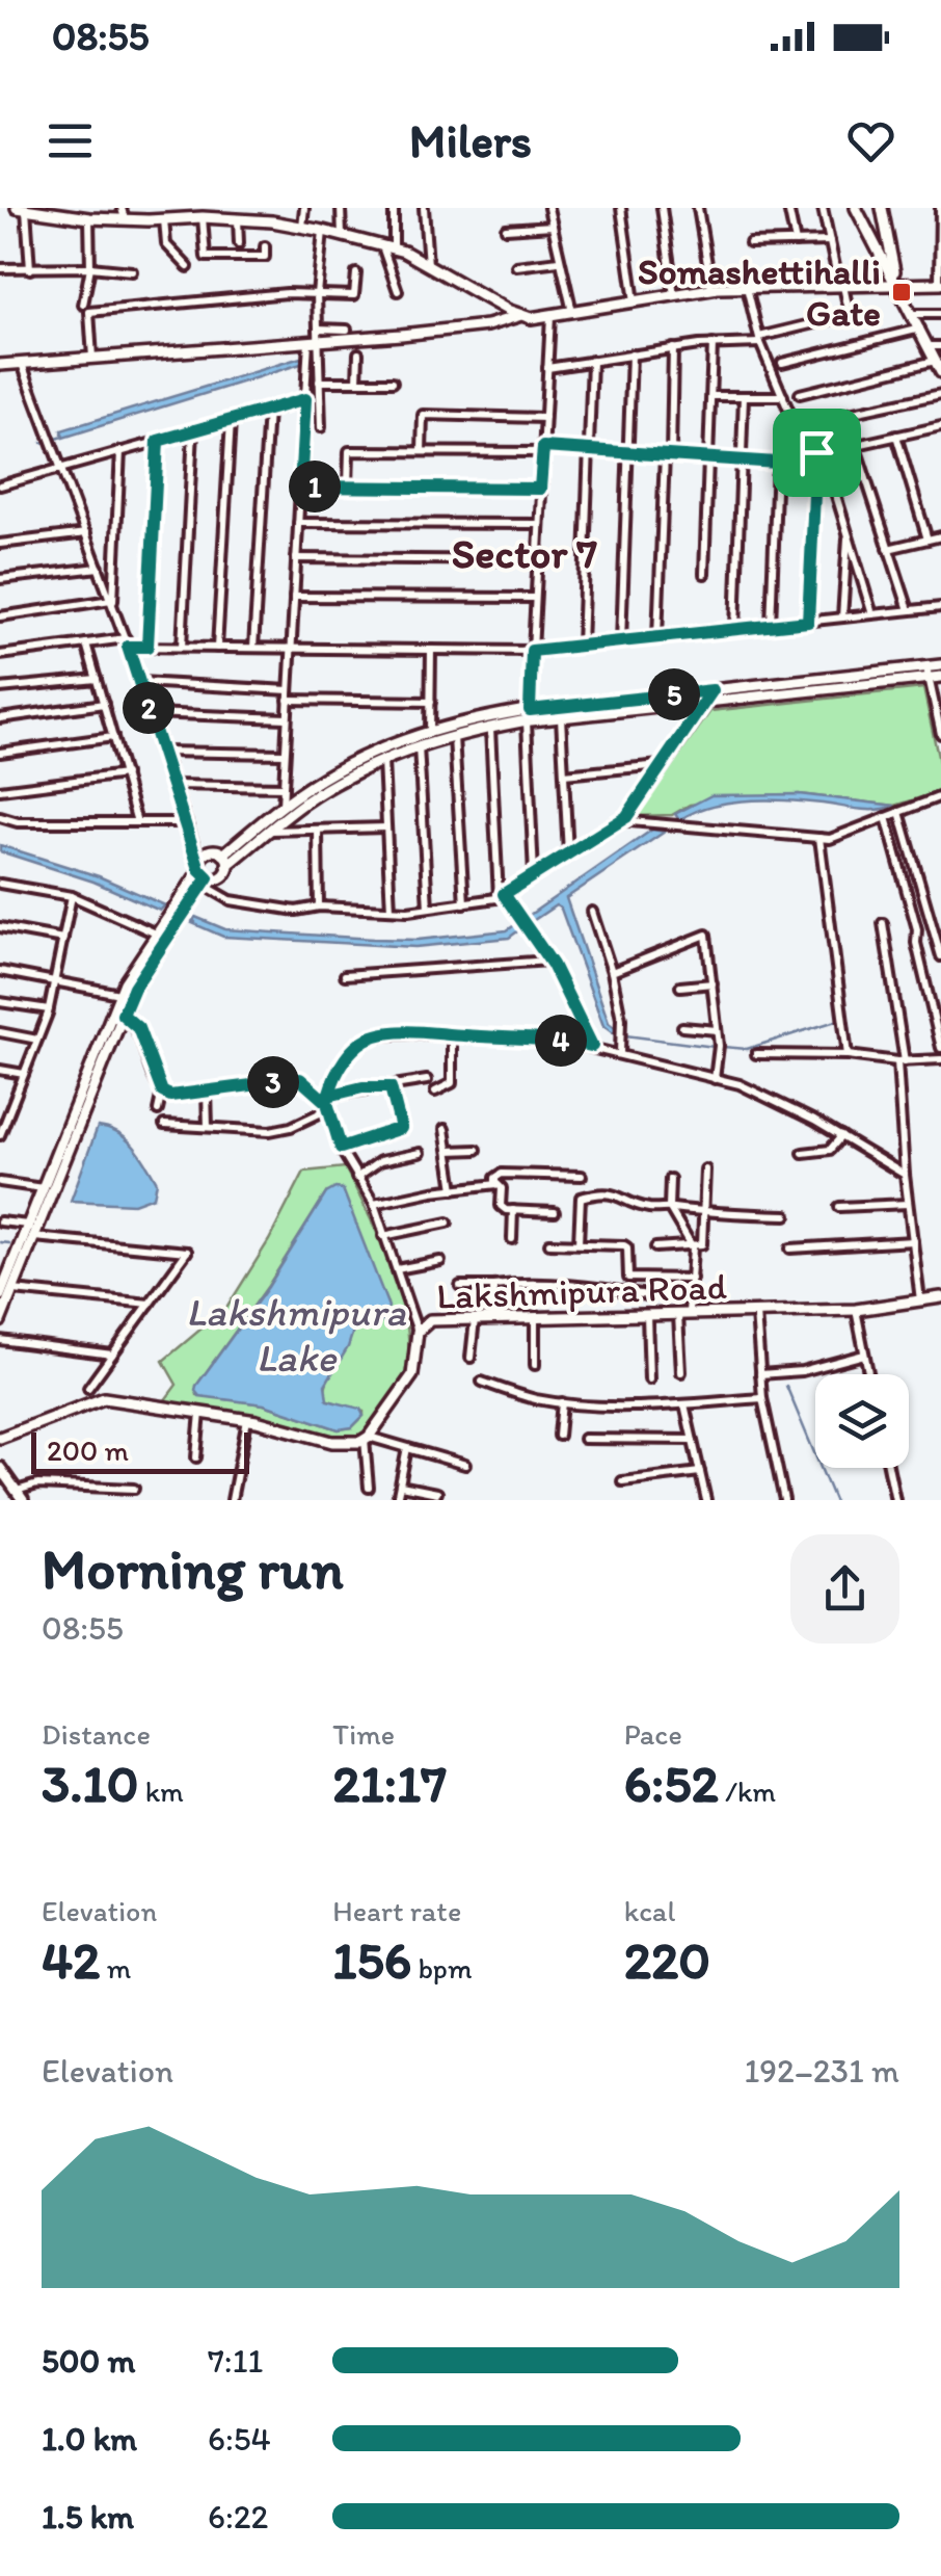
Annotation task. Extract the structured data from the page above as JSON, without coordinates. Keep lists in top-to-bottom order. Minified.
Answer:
{"streets":{"street":["Lakshmipura Road"]},"districts":["Sector 7"],"water":["Lakshmipura Lake"],"places":{"transit":["Somashettihalli Gate"]},"scale_bar":"200 m","page":{"status":"08:55","header":"Milers","pins":["1","5","2","4","3"],"scale":"200 m","heading":["Morning run","08:55"],"stats":[["Distance","3.10 km"],["Time","21:17"],["Pace","6:52 /km"],["Elevation","42 m"],["Heart rate","156 bpm"],["kcal","220"]],"chart":["Elevation","192–231 m"],"list":[{"name":"500 m","note":"7:11"},{"name":"1.0 km","note":"6:54"},{"name":"1.5 km","note":"6:22"}]}}
